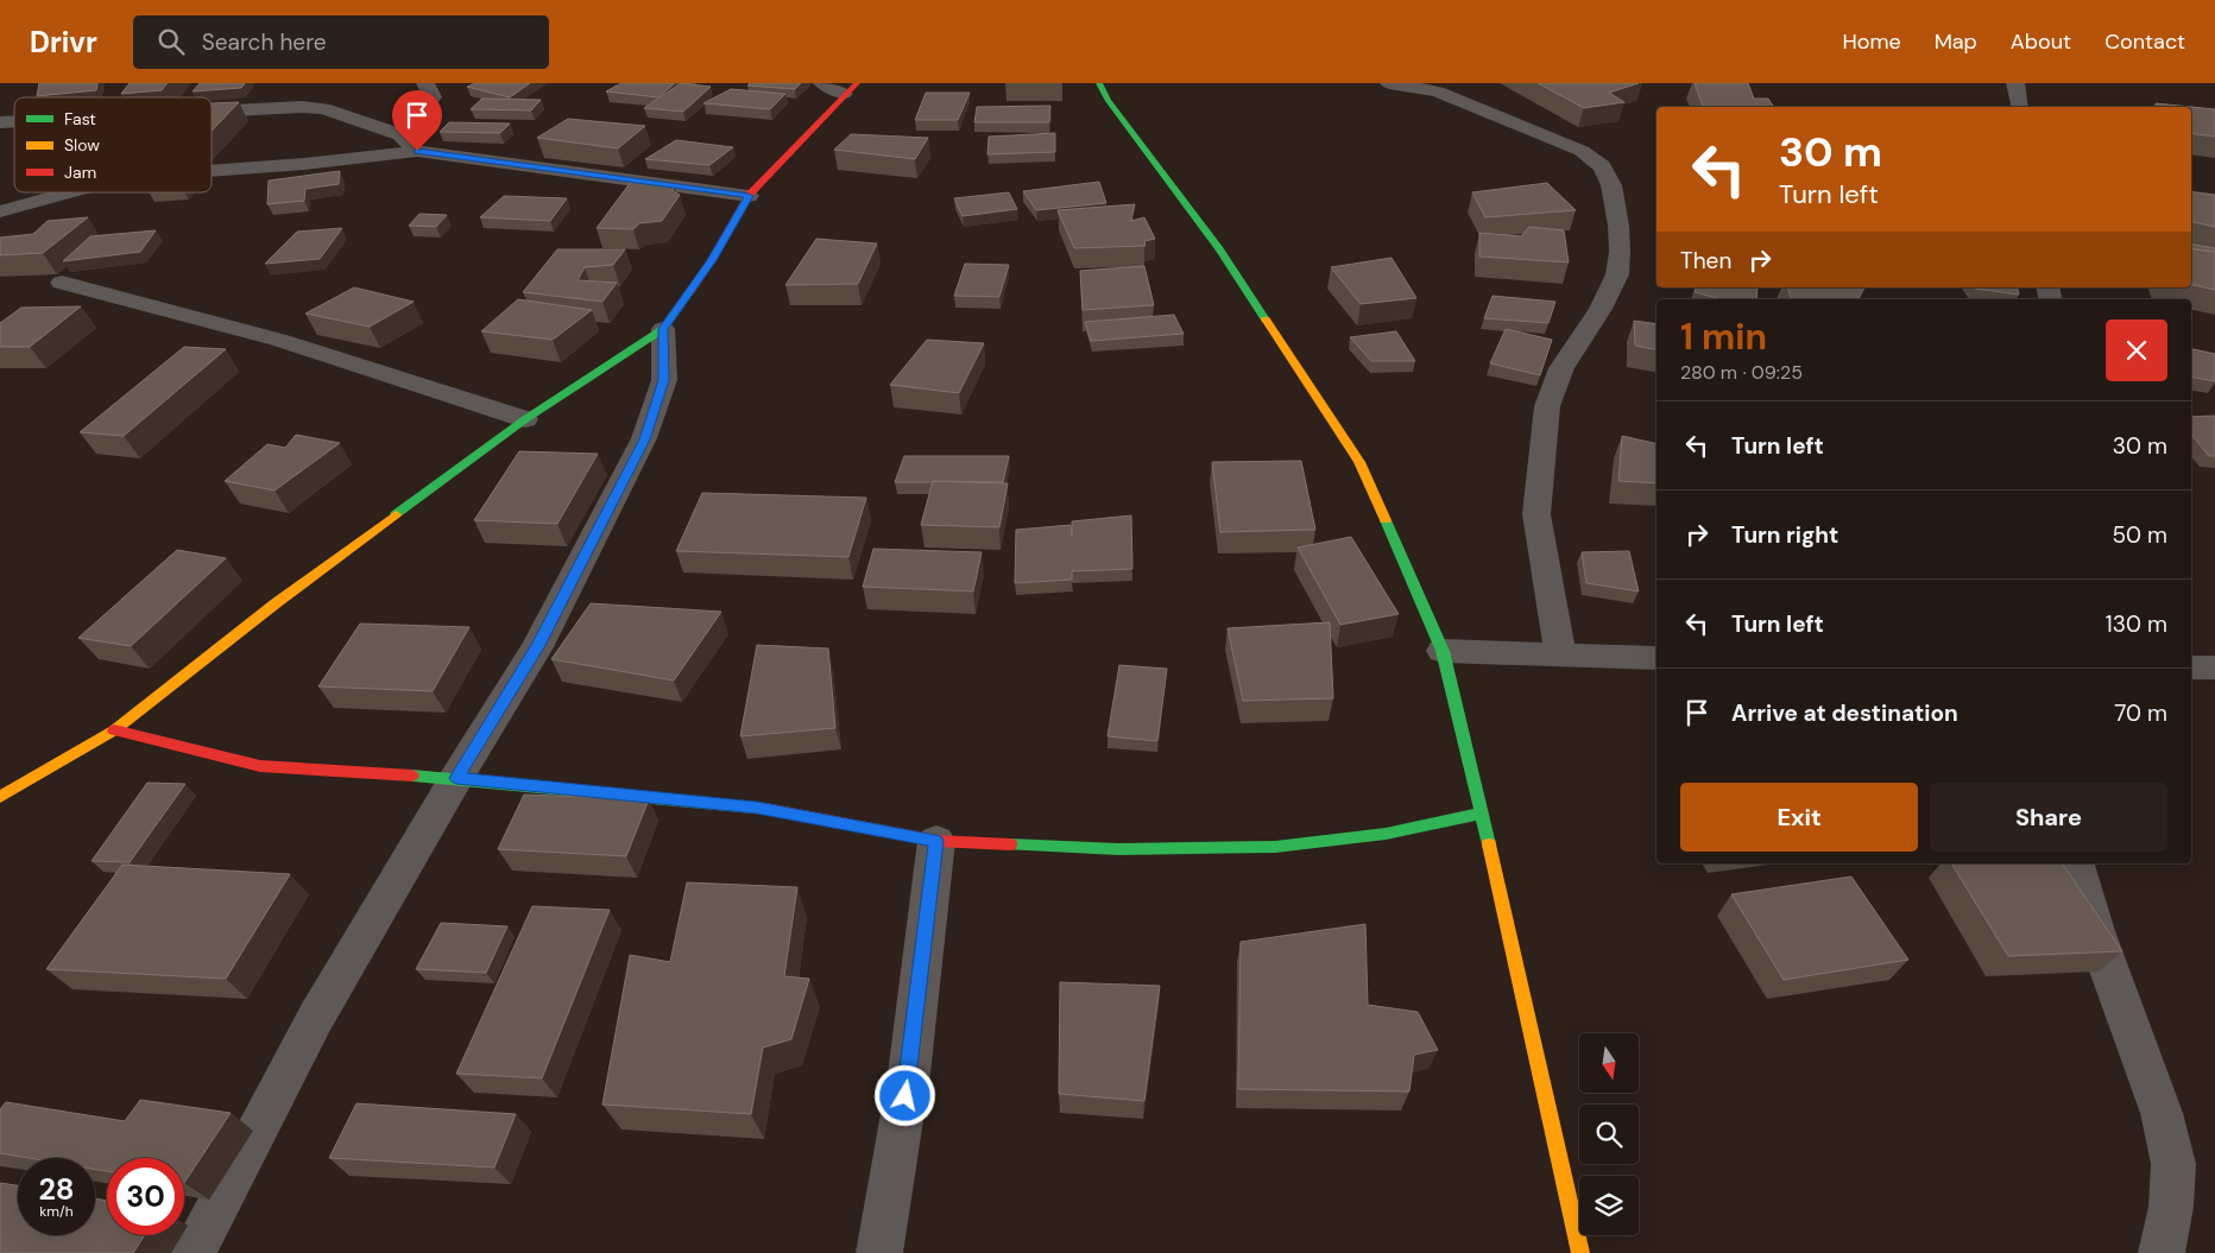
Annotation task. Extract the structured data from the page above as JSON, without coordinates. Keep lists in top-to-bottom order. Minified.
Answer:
{"legend":["Fast","Slow","Jam"],"north":"bottom","page":{"header":"Drivr","search":"Search here","nav":["Home","Map","About","Contact"],"turn":["30 m","Turn left"],"then":"Then","heading":["1 min","280 m · 09:25"],"list":[{"name":"Turn left","value":"30 m"},{"name":"Turn right","value":"50 m"},{"name":"Turn left","value":"130 m"},{"name":"Arrive at destination","value":"70 m"}],"buttons":["Exit","Share"],"speed":"28 km/h","limit":"30"}}
